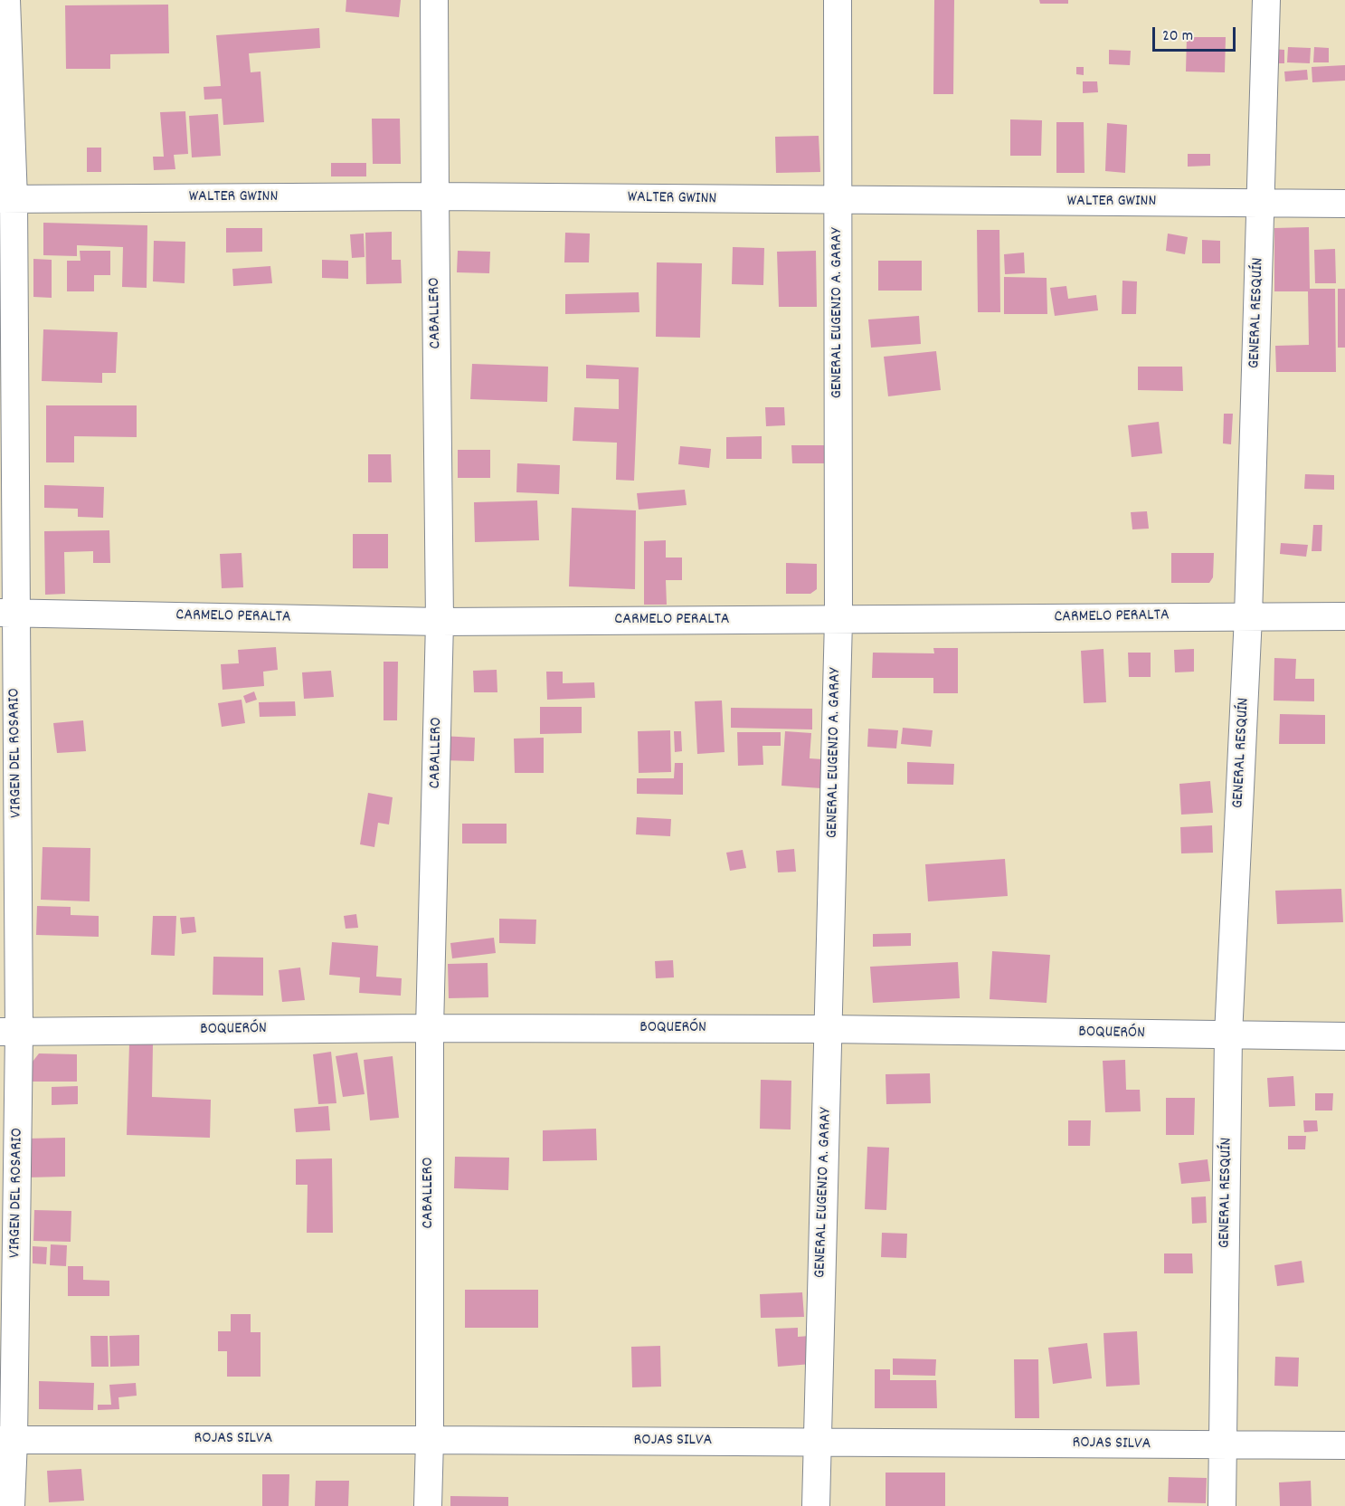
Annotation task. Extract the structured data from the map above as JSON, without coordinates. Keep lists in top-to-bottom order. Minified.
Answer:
{"streets":{"street":["WALTER GWINN","CABALLERO","GENERAL EUGENIO A. GARAY","GENERAL RESQUÍN","CARMELO PERALTA","VIRGEN DEL ROSARIO","BOQUERÓN","ROJAS SILVA"]},"crossings":[["WALTER GWINN","CABALLERO"],["WALTER GWINN","GENERAL EUGENIO A. GARAY"],["WALTER GWINN","GENERAL RESQUÍN"],["WALTER GWINN","VIRGEN DEL ROSARIO"],["CABALLERO","CARMELO PERALTA"],["CABALLERO","BOQUERÓN"],["CABALLERO","ROJAS SILVA"],["GENERAL EUGENIO A. GARAY","CARMELO PERALTA"],["GENERAL EUGENIO A. GARAY","BOQUERÓN"],["GENERAL EUGENIO A. GARAY","ROJAS SILVA"],["GENERAL RESQUÍN","CARMELO PERALTA"],["GENERAL RESQUÍN","BOQUERÓN"],["GENERAL RESQUÍN","ROJAS SILVA"],["CARMELO PERALTA","VIRGEN DEL ROSARIO"],["VIRGEN DEL ROSARIO","BOQUERÓN"],["VIRGEN DEL ROSARIO","ROJAS SILVA"]],"scale_bar":"20 m"}
